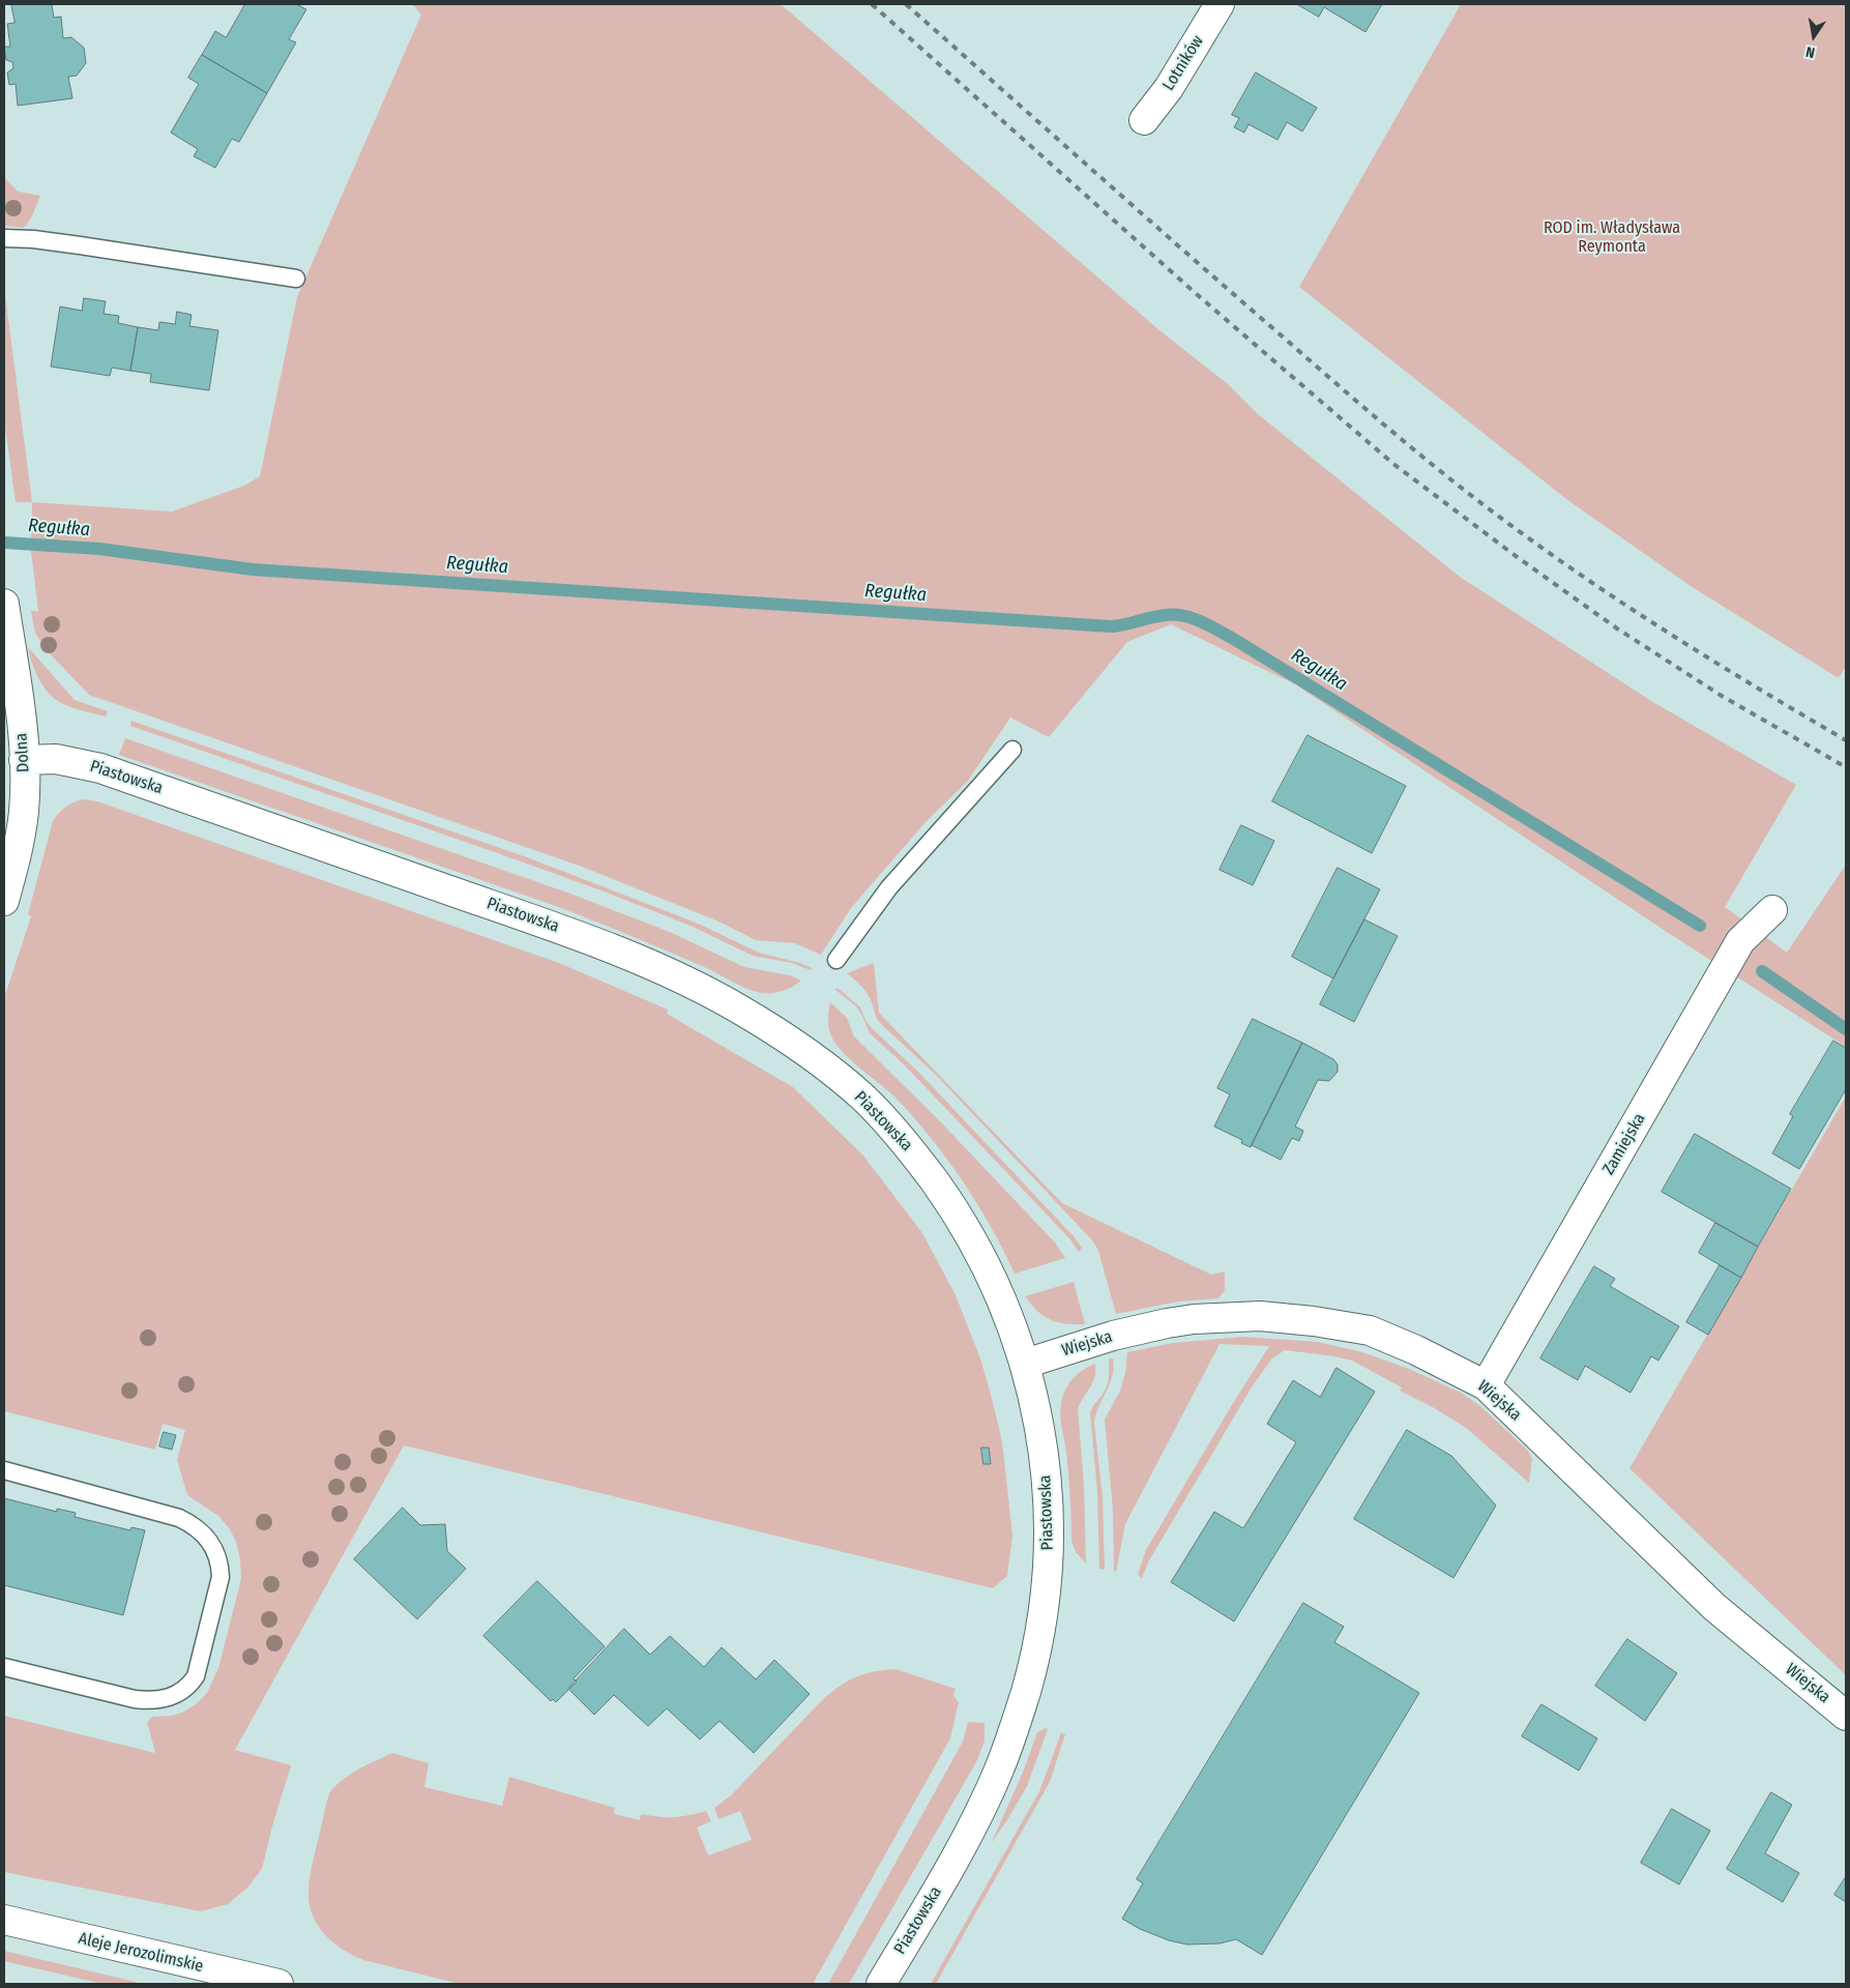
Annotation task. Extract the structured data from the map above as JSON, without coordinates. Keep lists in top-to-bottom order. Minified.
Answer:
{"streets":{"street":["Lotników","Dolna","Piastowska","Zamiejska","Wiejska","Aleje Jerozolimskie"]},"crossings":[["Dolna","Piastowska"],["Piastowska","Wiejska"],["Zamiejska","Wiejska"]],"water":["Regułka"],"parks":["ROD im. Władysława Reymonta"],"north":"bottom"}
